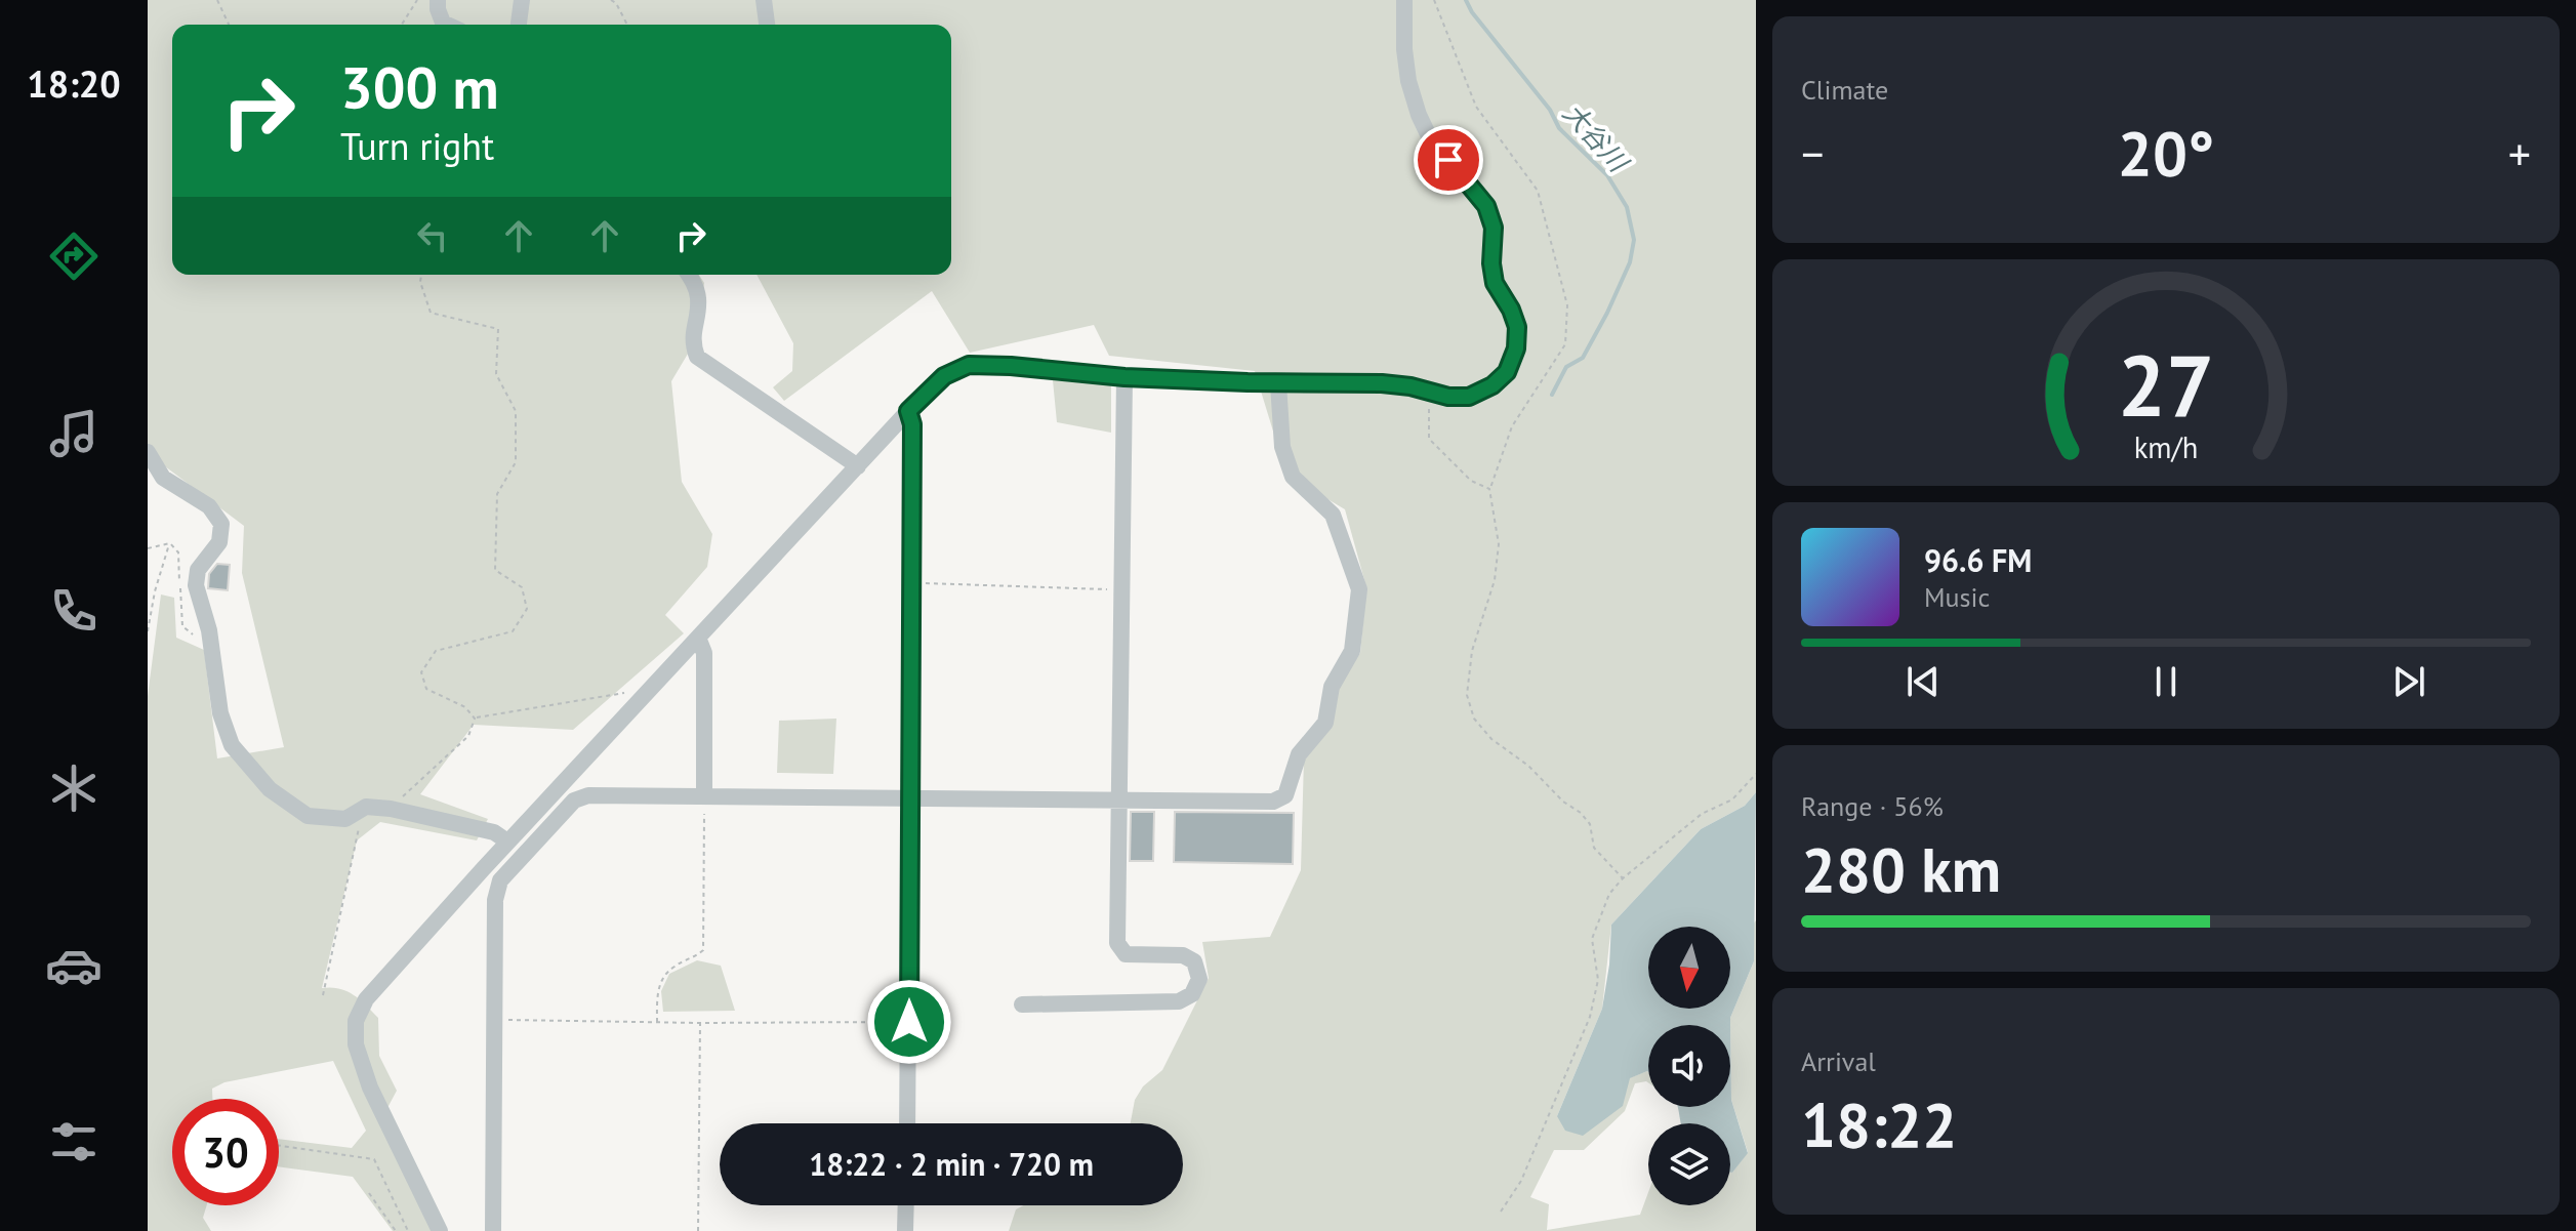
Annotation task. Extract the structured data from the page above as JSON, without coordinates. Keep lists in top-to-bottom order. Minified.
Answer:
{"water":["大谷川"],"north":"bottom","page":{"tabs":"18:20","tile":["Climate",["Range · 56%","280 km"],["Arrival","18:22"]],"turn":["300 m","Turn right"],"heat":["−","20°","+"],"song":["96.6 FM","Music"],"limit":"30","trip":"18:22 · 2 min · 720 m","gauge":["27","km/h"]}}
